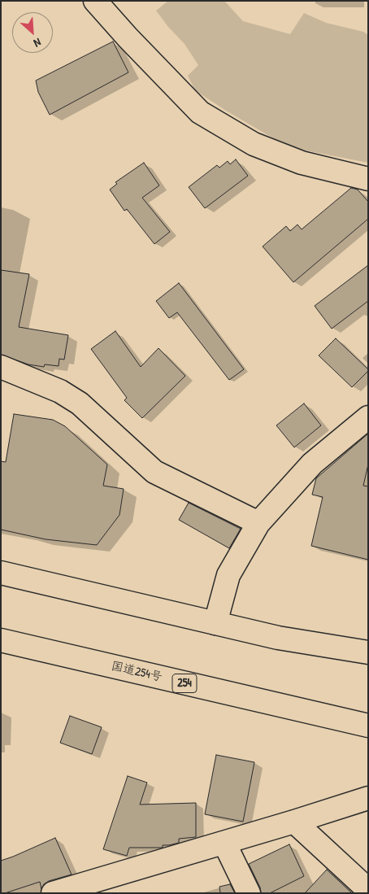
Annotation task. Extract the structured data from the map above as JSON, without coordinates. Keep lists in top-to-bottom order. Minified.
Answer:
{"streets":{"main road":["国道254号","254"]},"north":"bottom right"}
